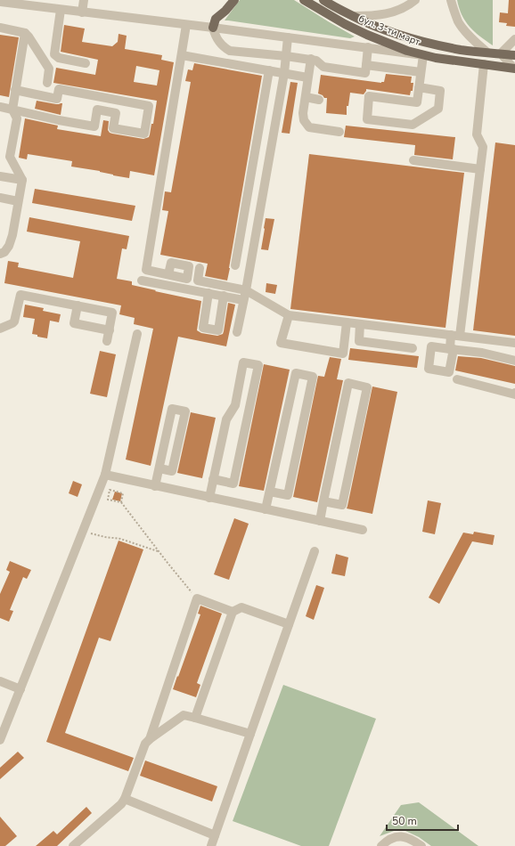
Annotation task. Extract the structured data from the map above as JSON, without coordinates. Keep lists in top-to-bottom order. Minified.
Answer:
{"streets":{"main road":["бул. 3-ти март"]},"scale_bar":"50 m"}
